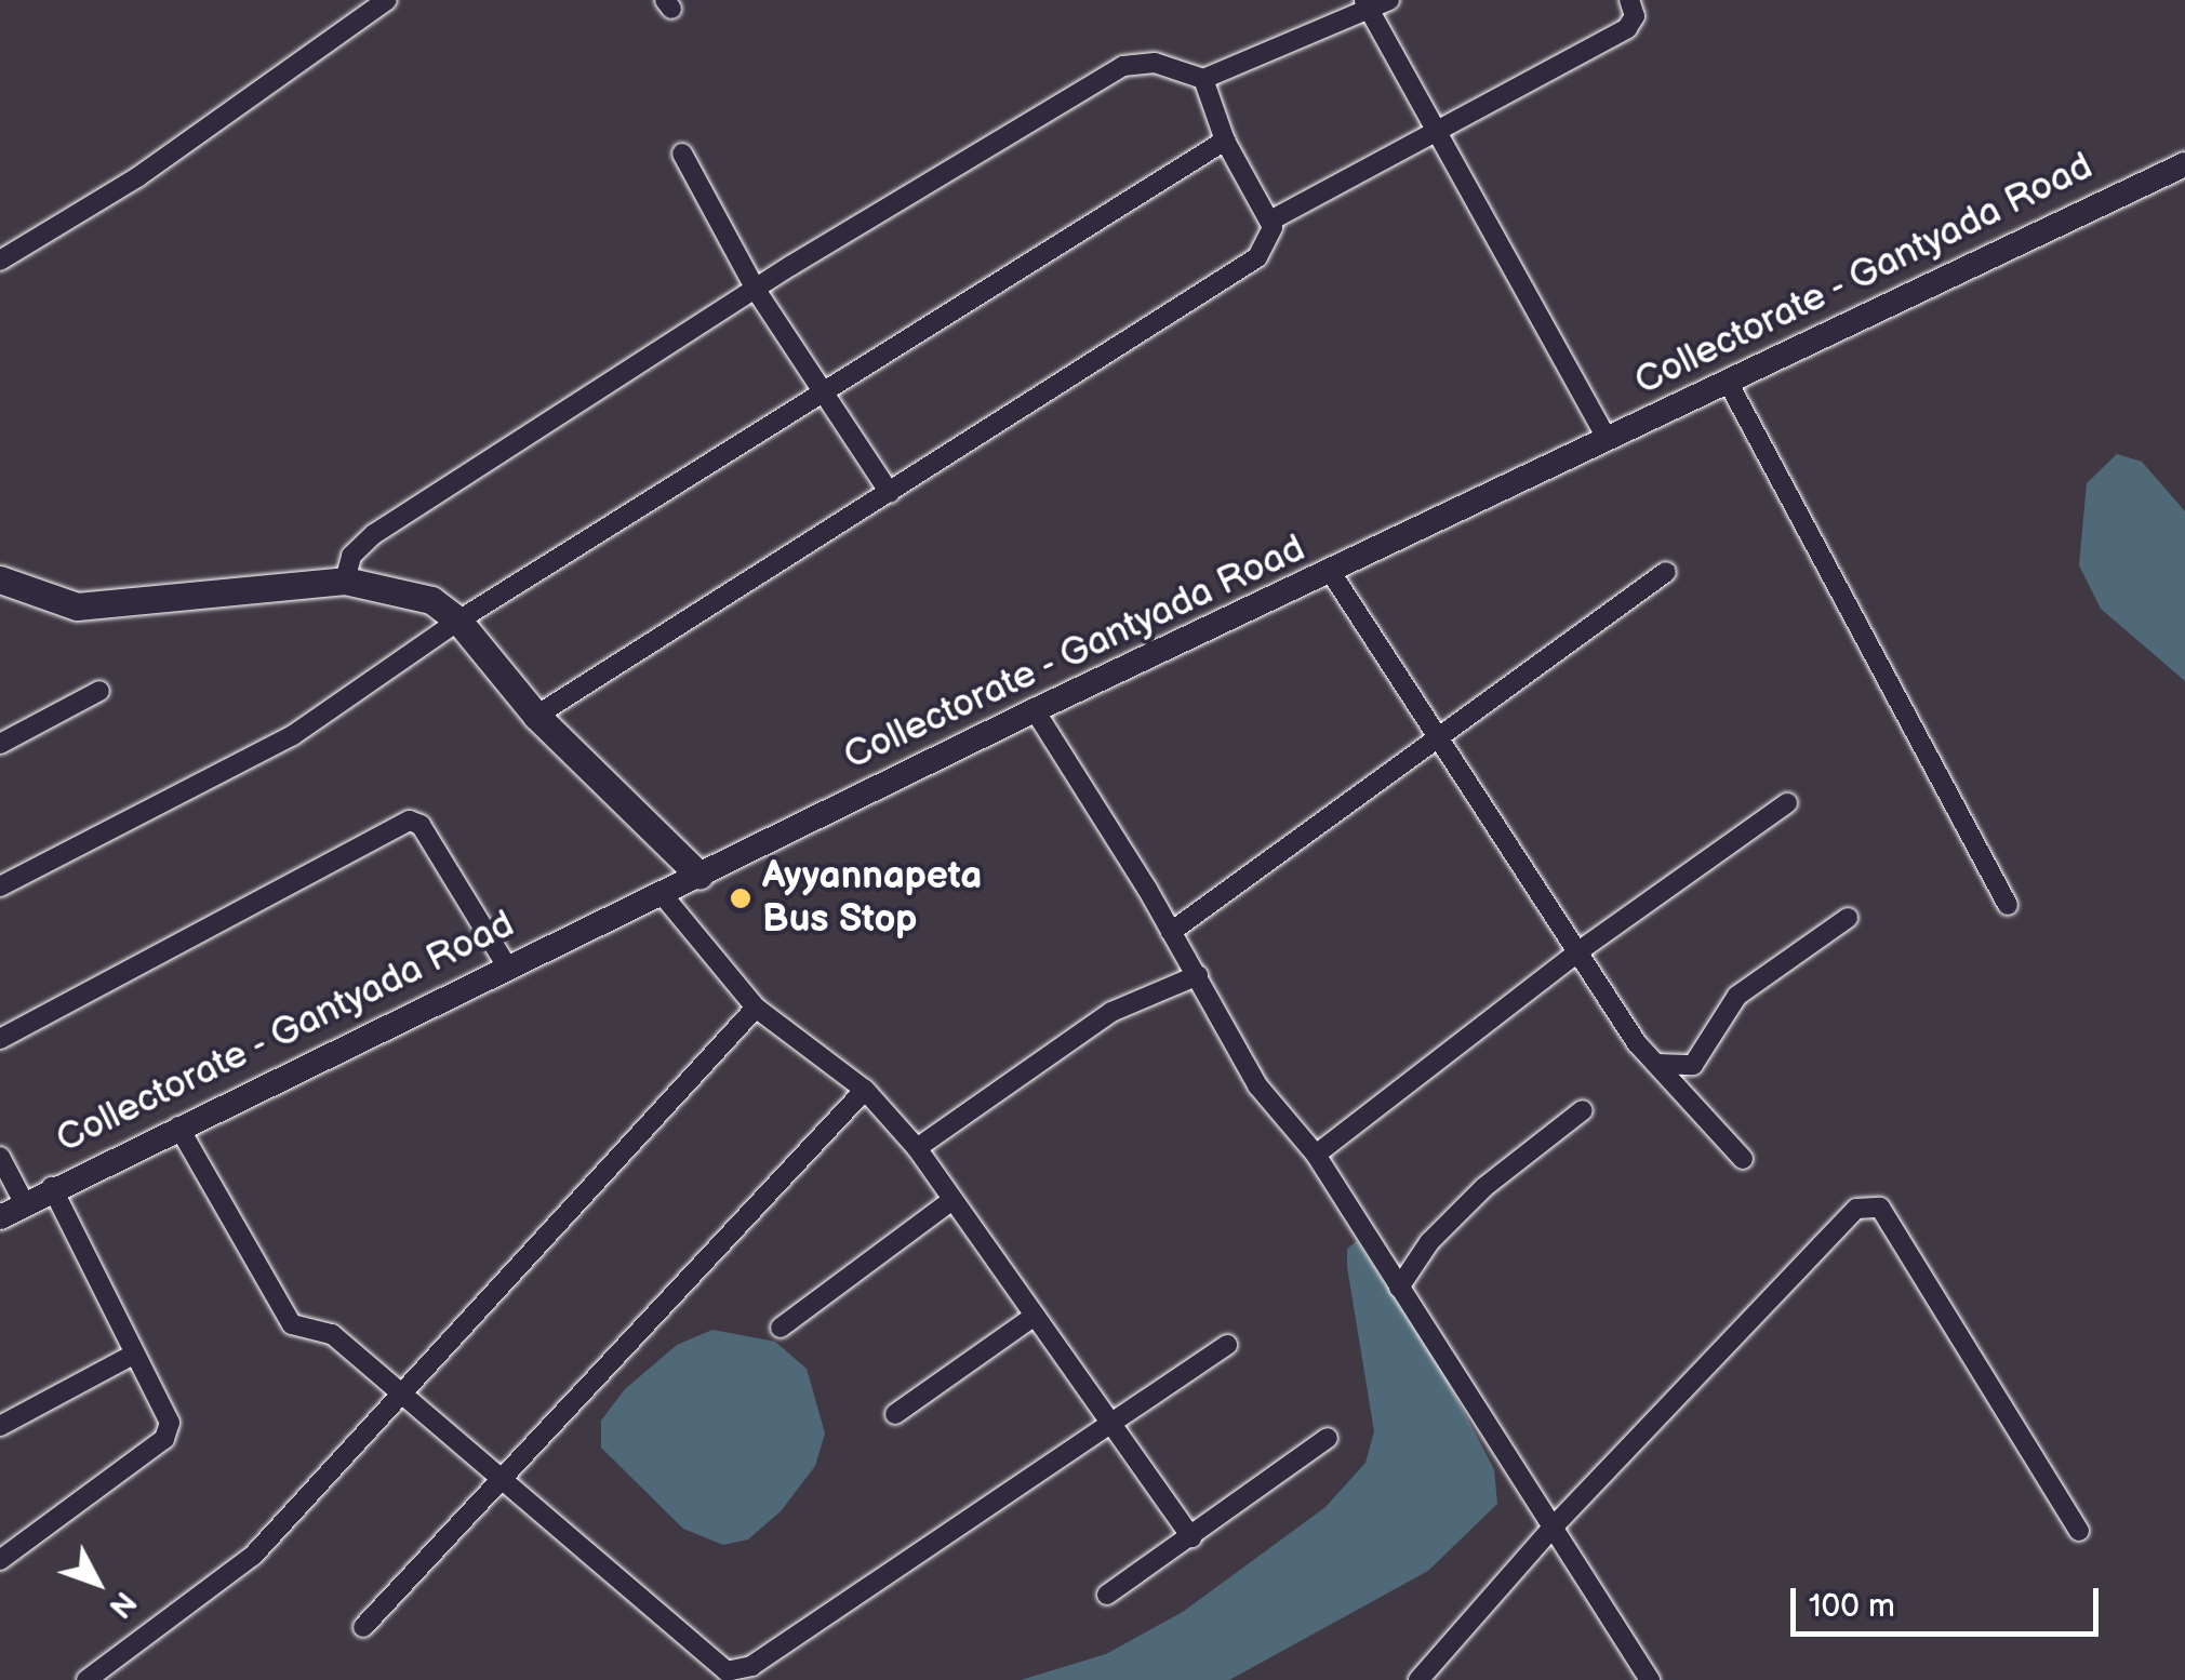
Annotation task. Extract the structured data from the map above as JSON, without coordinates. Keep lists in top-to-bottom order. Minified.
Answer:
{"streets":{"street":["Collectorate - Gantyada Road"]},"places":["Ayyannapeta Bus Stop"],"scale_bar":"100 m","north":"bottom right"}
